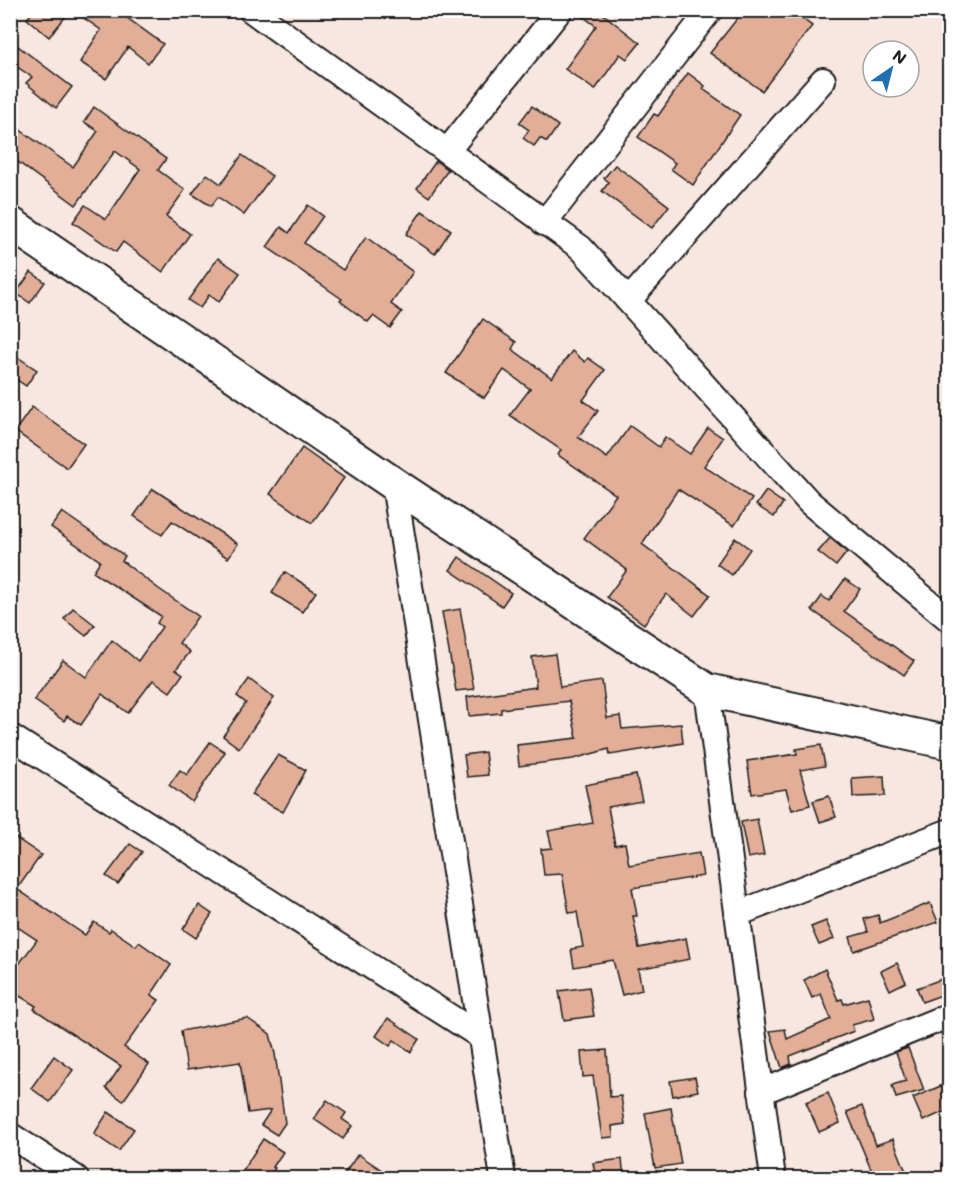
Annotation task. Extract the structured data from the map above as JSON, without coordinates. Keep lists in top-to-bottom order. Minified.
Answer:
{"north":"top right"}
